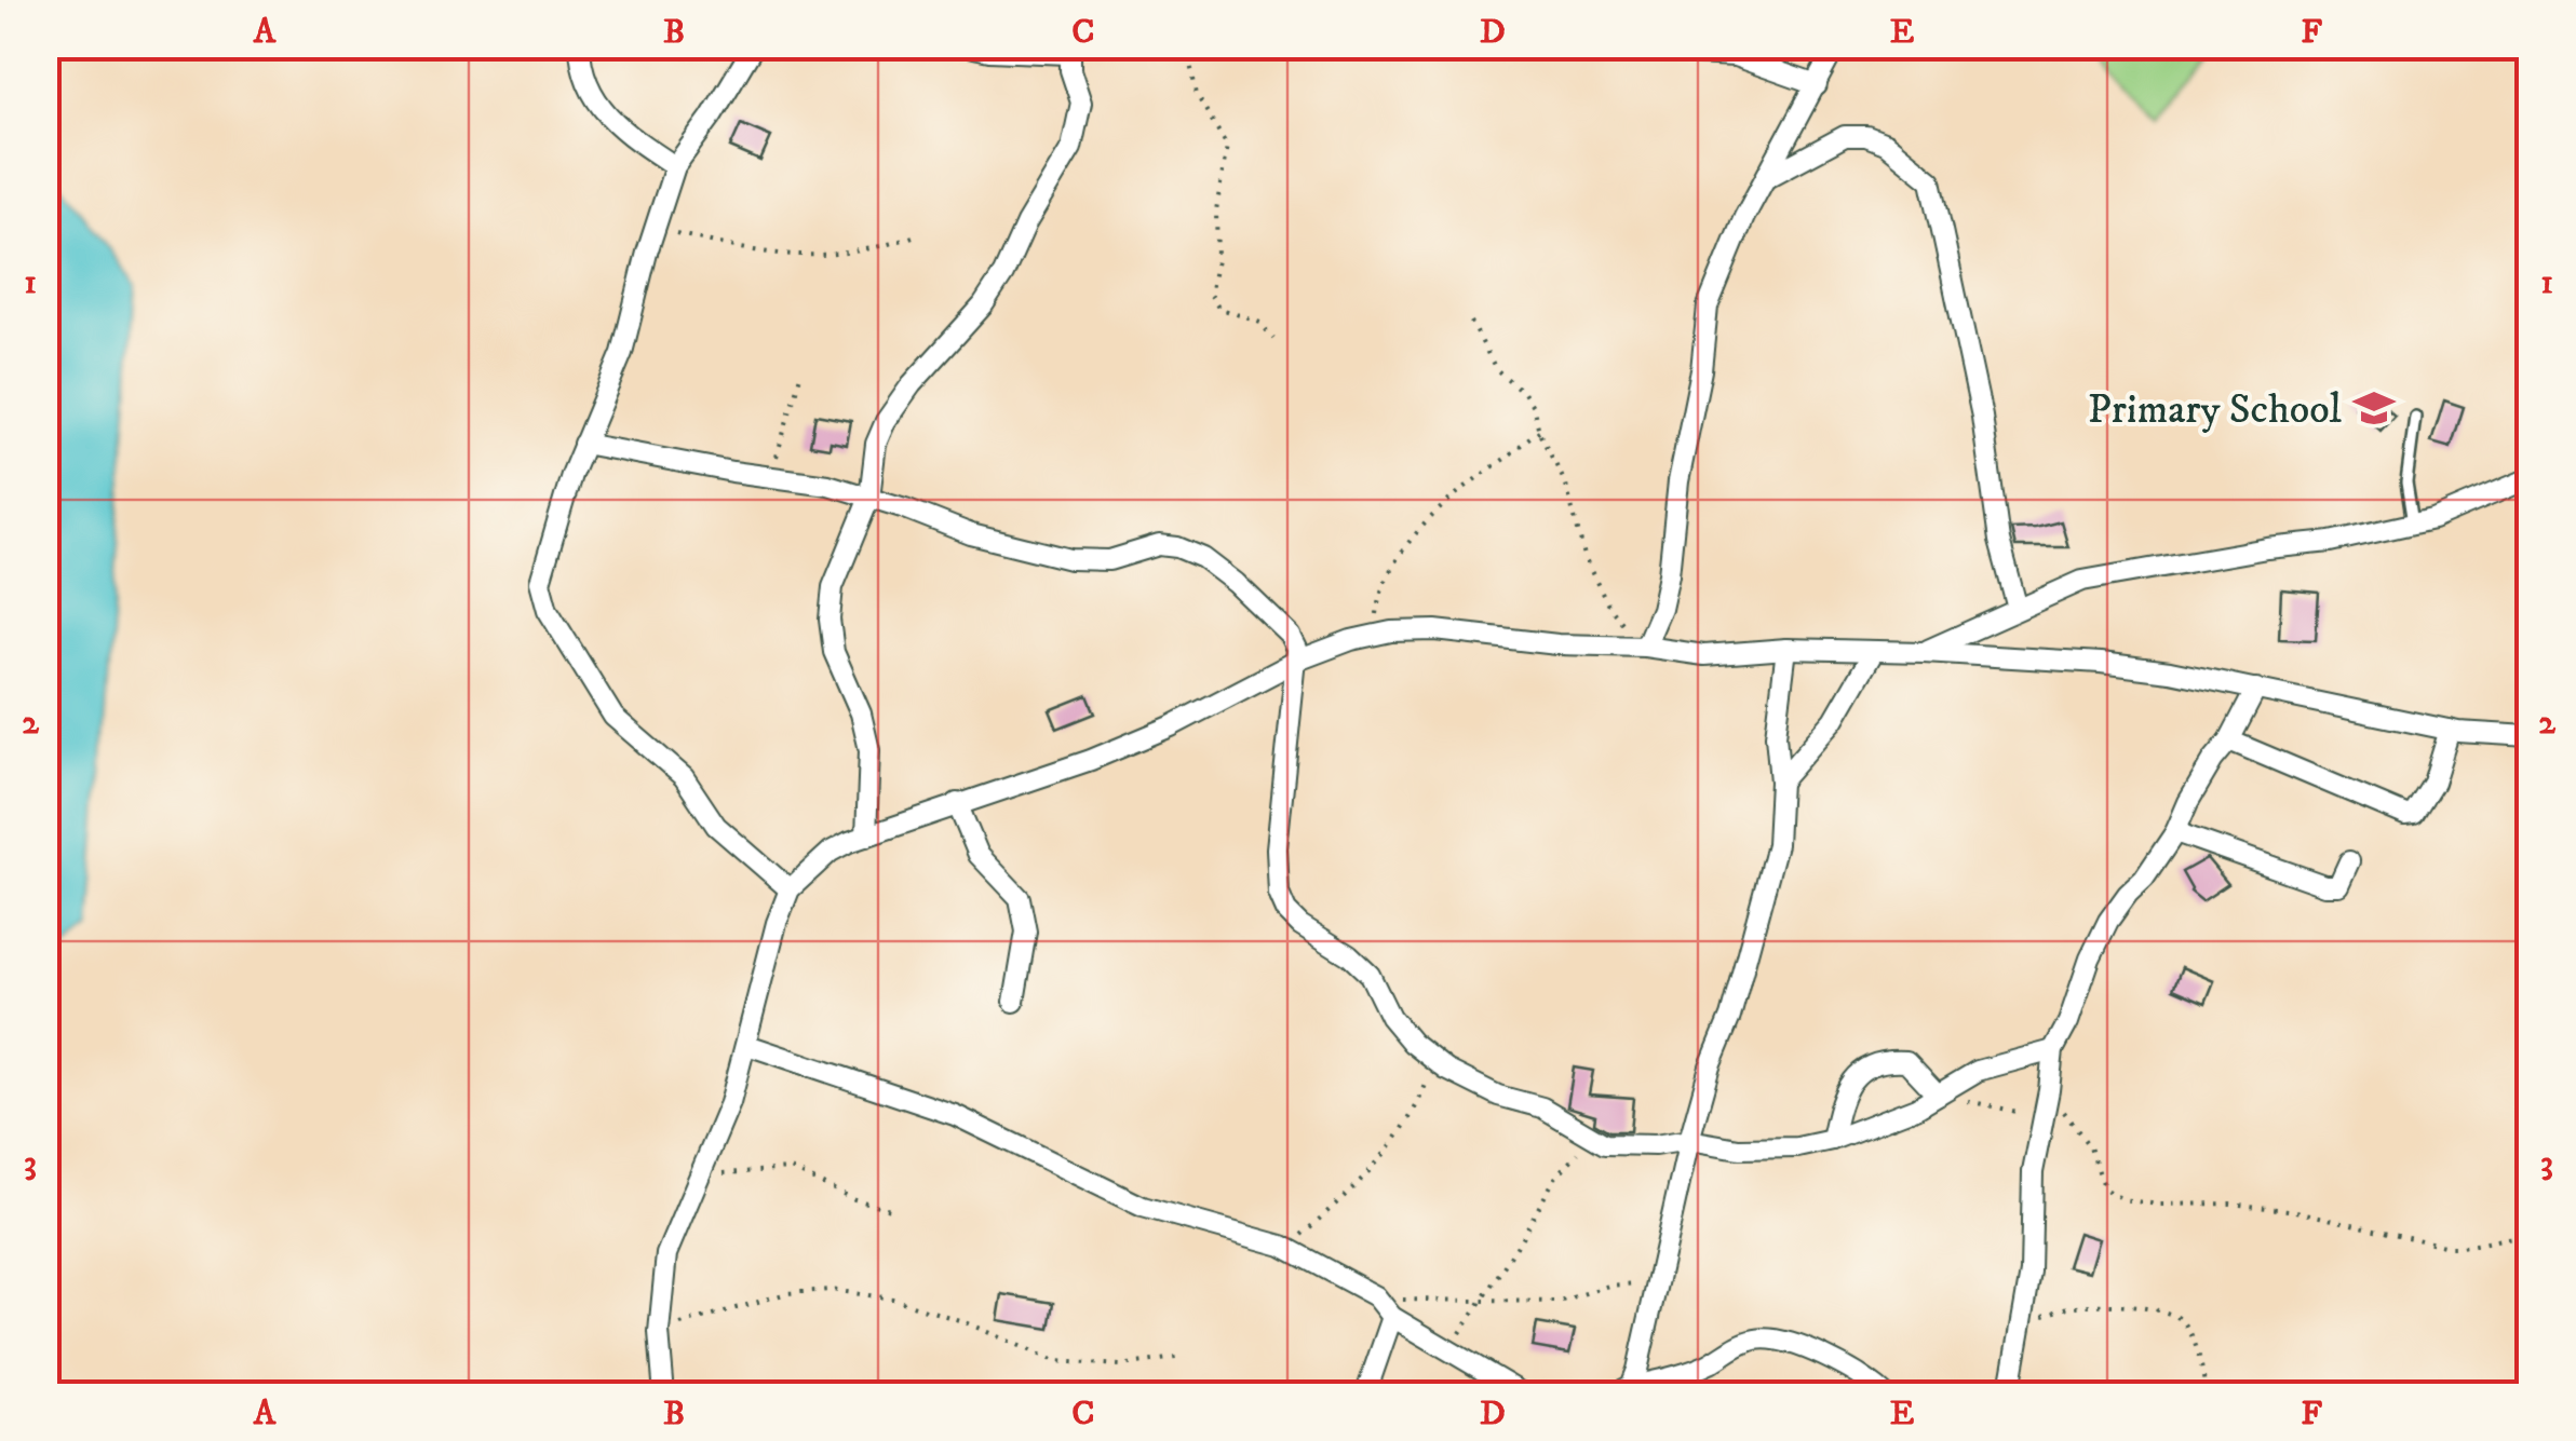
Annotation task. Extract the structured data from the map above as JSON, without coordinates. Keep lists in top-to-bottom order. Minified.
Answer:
{"places":{"school or university":["Primary School"]},"grid":{"columns":["A","B","C","D","E","F"],"rows":["1","2","3"]}}
